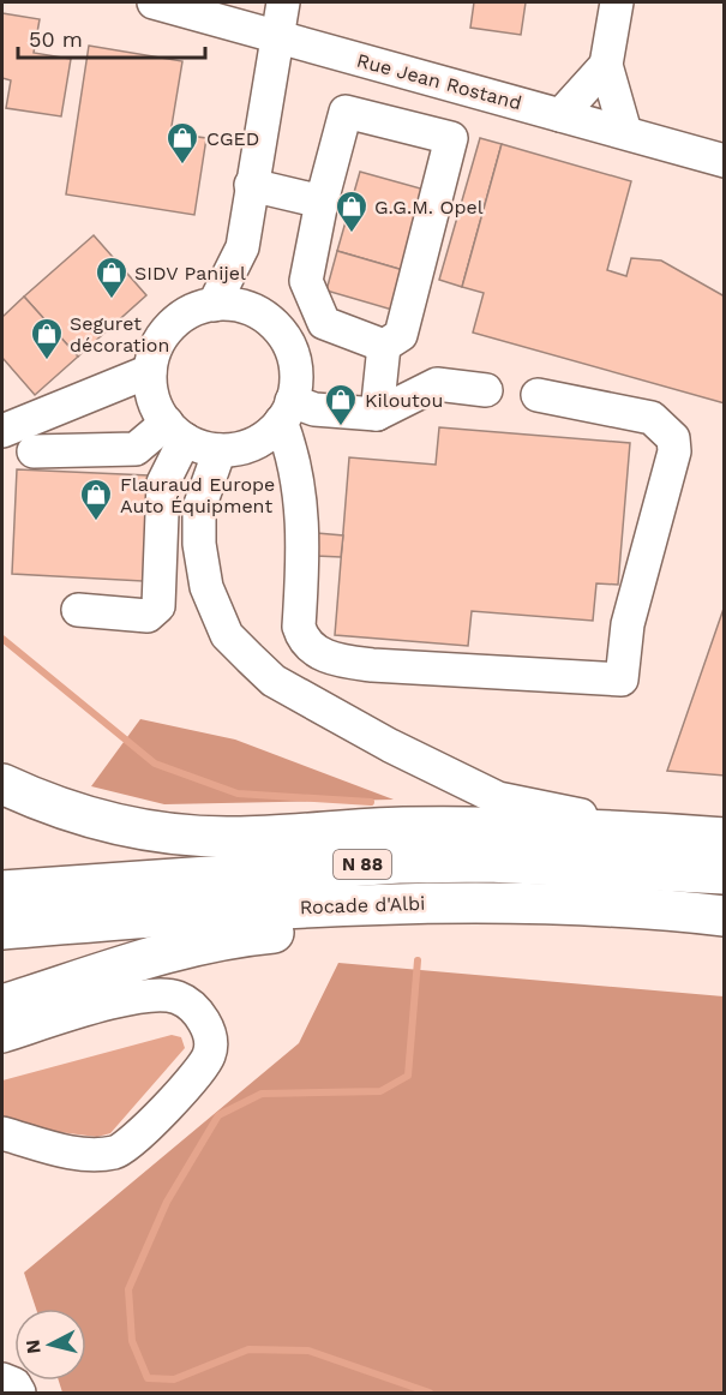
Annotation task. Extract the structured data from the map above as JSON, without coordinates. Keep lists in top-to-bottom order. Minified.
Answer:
{"streets":{"highway":["N 88","Rocade d'Albi"],"street":["Rue Jean Rostand"]},"places":{"shop":["CGED","G.G.M. Opel","SIDV Panijel","Seguret décoration","Kiloutou","Flauraud Europe Auto Équipment"]},"scale_bar":"50 m","north":"left"}
